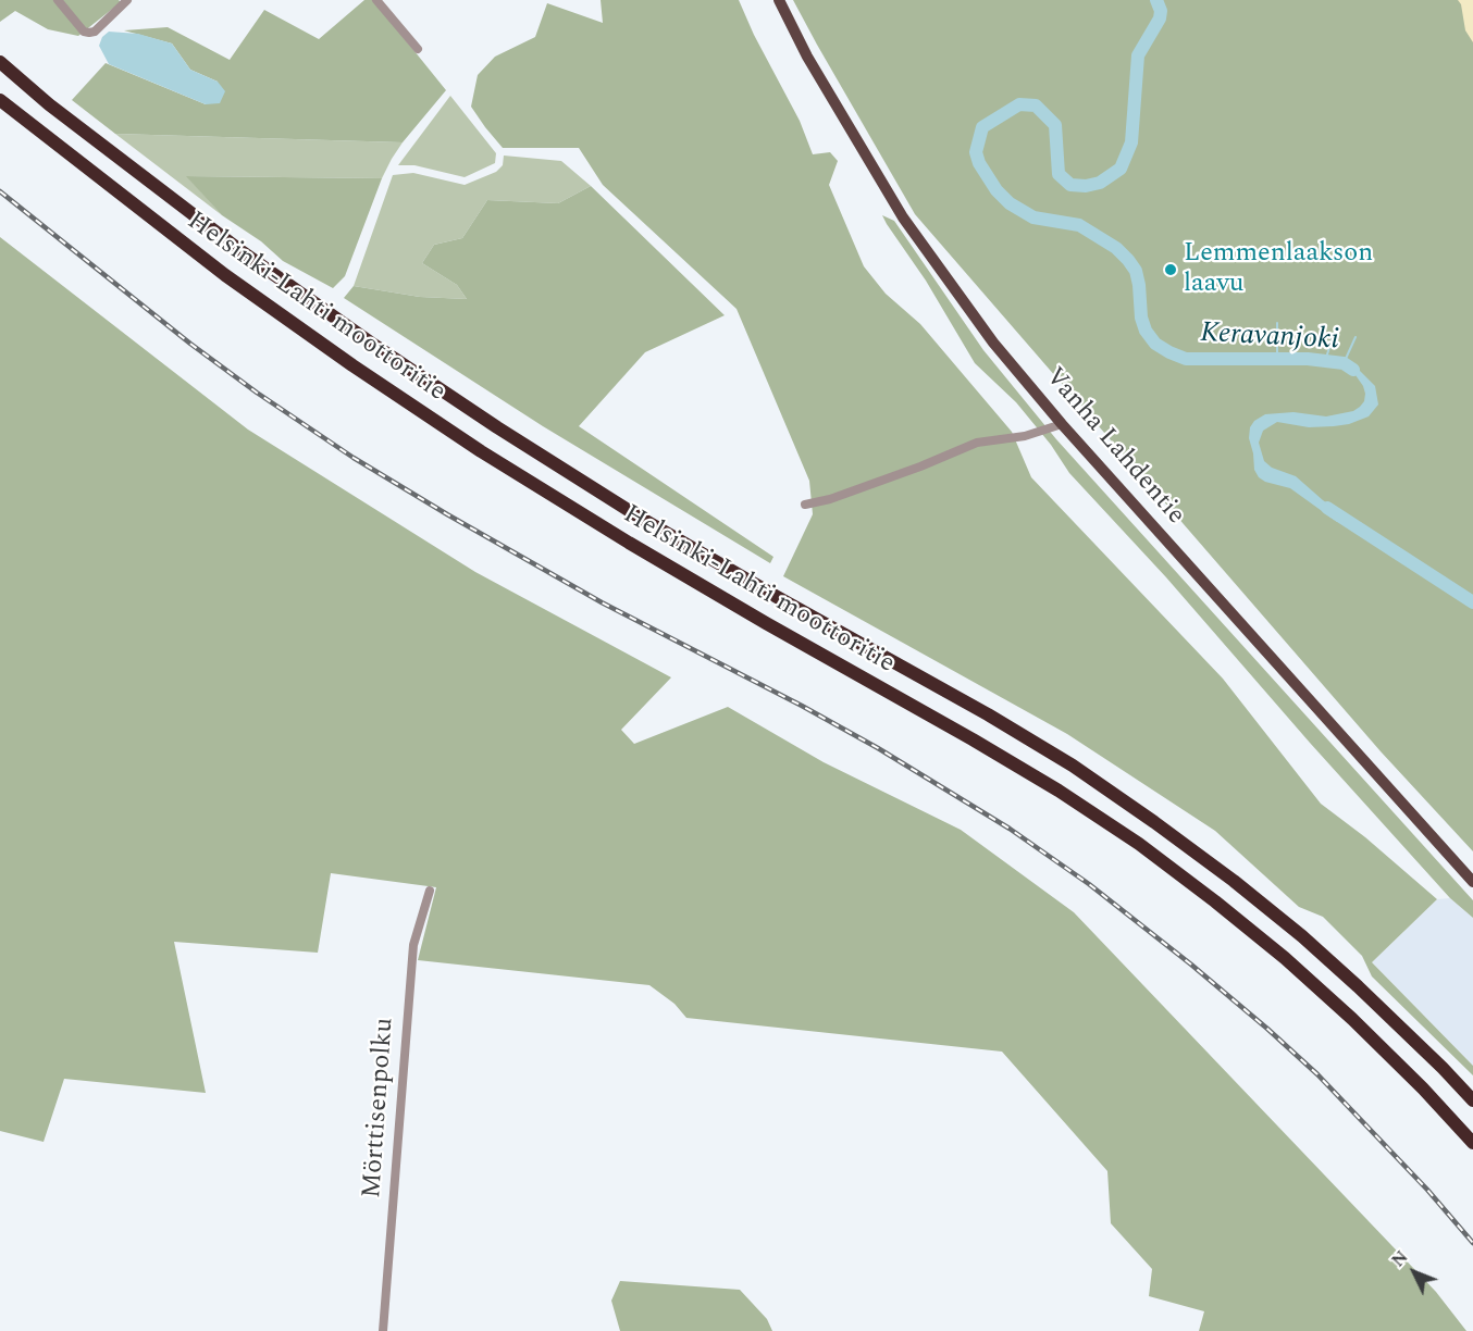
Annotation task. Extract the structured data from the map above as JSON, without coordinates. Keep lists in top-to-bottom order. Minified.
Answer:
{"streets":{"highway":["Helsinki-Lahti moottoritie"],"main road":["Vanha Lahdentie"],"street":["Mörttisenpolku"]},"water":["Keravanjoki"],"places":["Lemmenlaakson laavu"],"north":"top left"}
